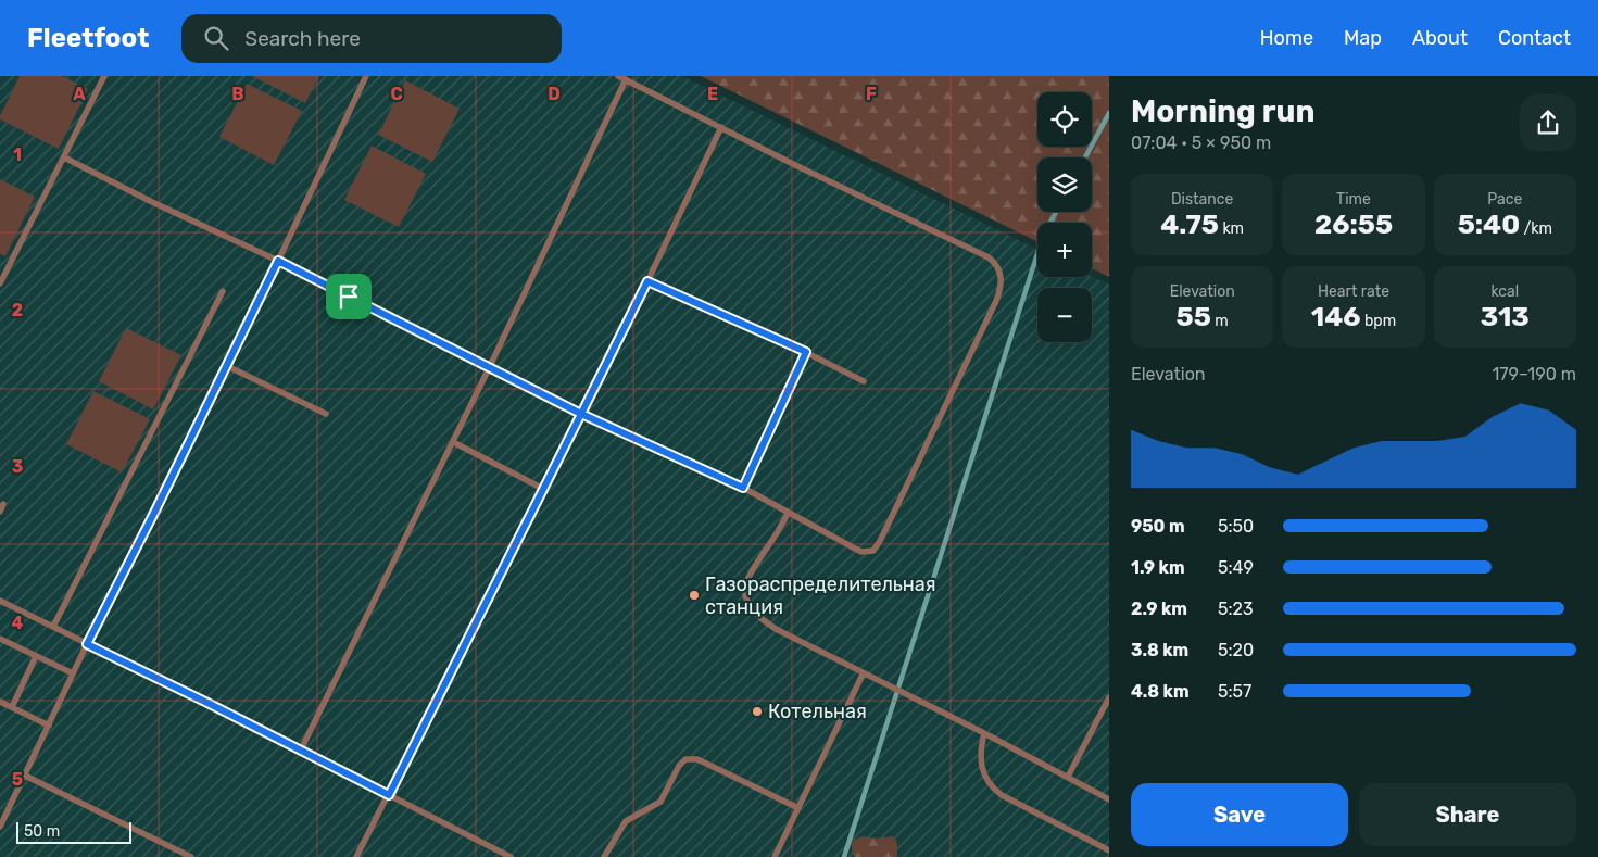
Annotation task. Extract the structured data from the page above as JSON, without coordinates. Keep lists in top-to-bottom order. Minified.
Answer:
{"places":["Газораспределительная станция","Котельная"],"scale_bar":"50 m","page":{"header":"Fleetfoot","search":"Search here","nav":["Home","Map","About","Contact"],"heading":["Morning run","07:04 · 5 × 950 m"],"map_buttons":["+","−"],"stats":[["Distance","4.75 km"],["Time","26:55"],["Pace","5:40 /km"],["Elevation","55 m"],["Heart rate","146 bpm"],["kcal","313"]],"chart":["Elevation","179–190 m"],"list":[{"name":"950 m","note":"5:50"},{"name":"1.9 km","note":"5:49"},{"name":"2.9 km","note":"5:23"},{"name":"3.8 km","note":"5:20"},{"name":"4.8 km","note":"5:57"}],"buttons":["Save","Share"],"scale":"50 m"},"grid":{"columns":["A","B","C","D","E","F"],"rows":["1","2","3","4","5"]}}
